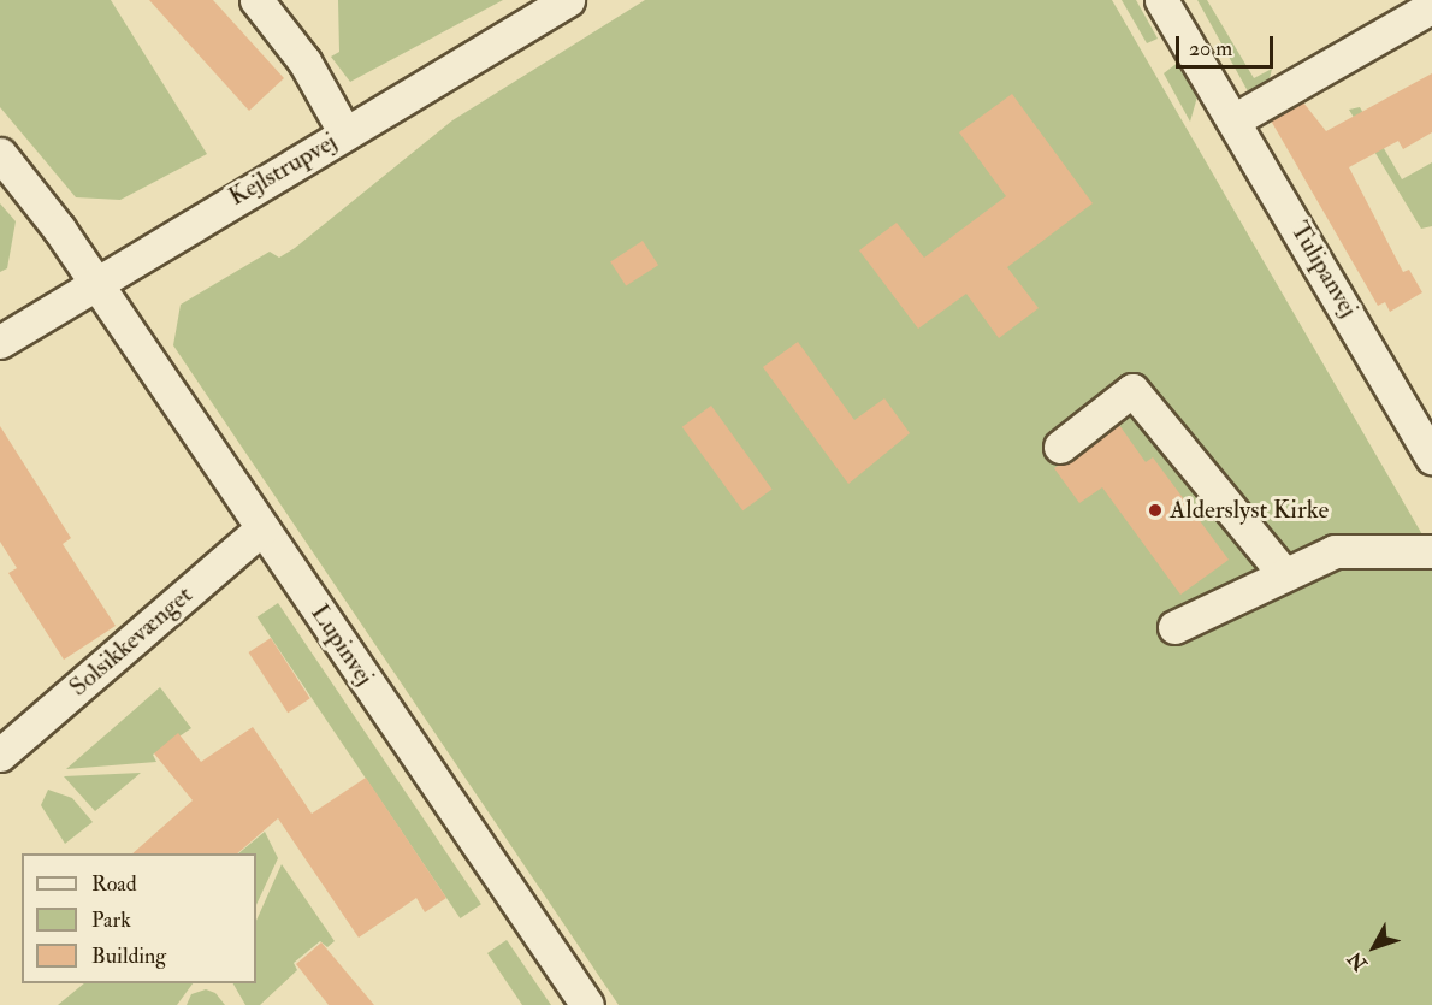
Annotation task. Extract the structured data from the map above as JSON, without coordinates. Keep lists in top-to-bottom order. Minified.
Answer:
{"streets":{"street":["Kejlstrupvej","Tulipanvej","Solsikkevænget","Lupinvej"]},"crossings":[["Kejlstrupvej","Lupinvej"],["Solsikkevænget","Lupinvej"]],"places":["Alderslyst Kirke"],"legend":["Road","Park","Building"],"scale_bar":"20 m","north":"bottom left"}
